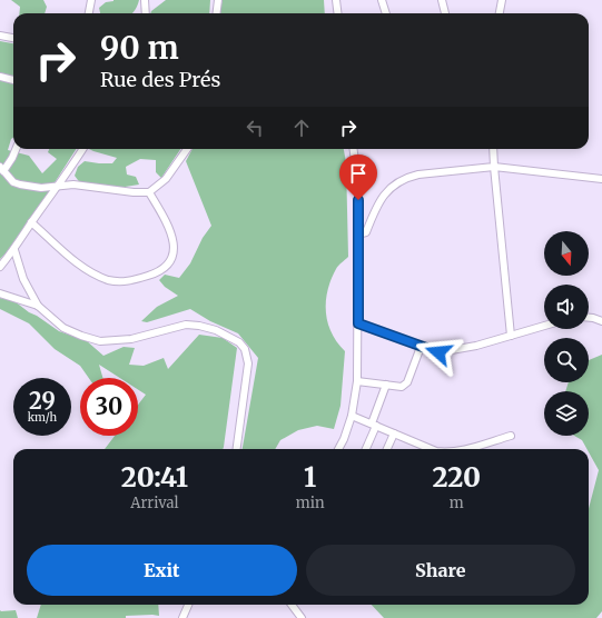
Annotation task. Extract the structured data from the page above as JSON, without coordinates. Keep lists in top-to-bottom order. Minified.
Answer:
{"north":"bottom","page":{"turn":["90 m","Rue des Prés"],"speed":"29 km/h","limit":"30","eta":["20:41","Arrival","1","min","220","m"],"buttons":["Exit","Share"]}}
